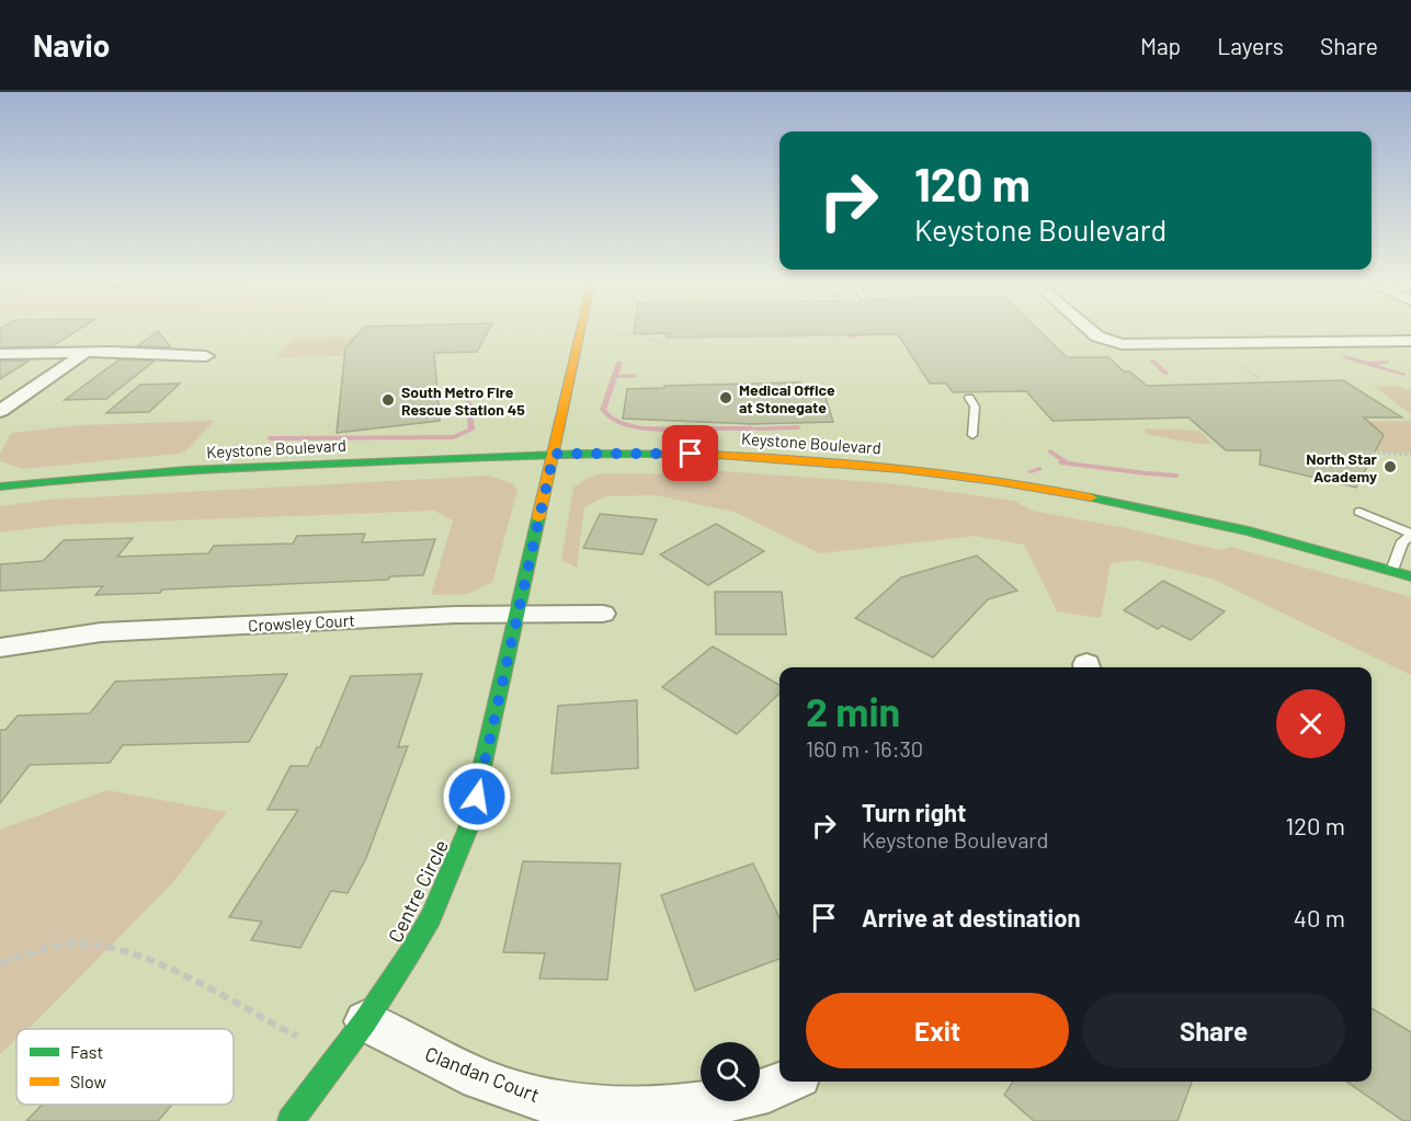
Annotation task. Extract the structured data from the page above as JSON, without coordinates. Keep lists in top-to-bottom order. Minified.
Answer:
{"streets":{"street":["Keystone Boulevard","Crowsley Court","Centre Circle","Clandan Court"]},"crossings":[["Keystone Boulevard","Centre Circle"],["Crowsley Court","Centre Circle"],["Centre Circle","Clandan Court"]],"places":["Medical Office at Stonegate","South Metro Fire Rescue Station 45","North Star Academy"],"legend":["Fast","Slow"],"page":{"header":"Navio","nav":["Map","Layers","Share"],"turn":["120 m","Keystone Boulevard"],"heading":["2 min","160 m · 16:30"],"list":[{"name":"Turn right","note":"Keystone Boulevard","value":"120 m"},{"name":"Arrive at destination","value":"40 m"}],"buttons":["Exit","Share"]}}
